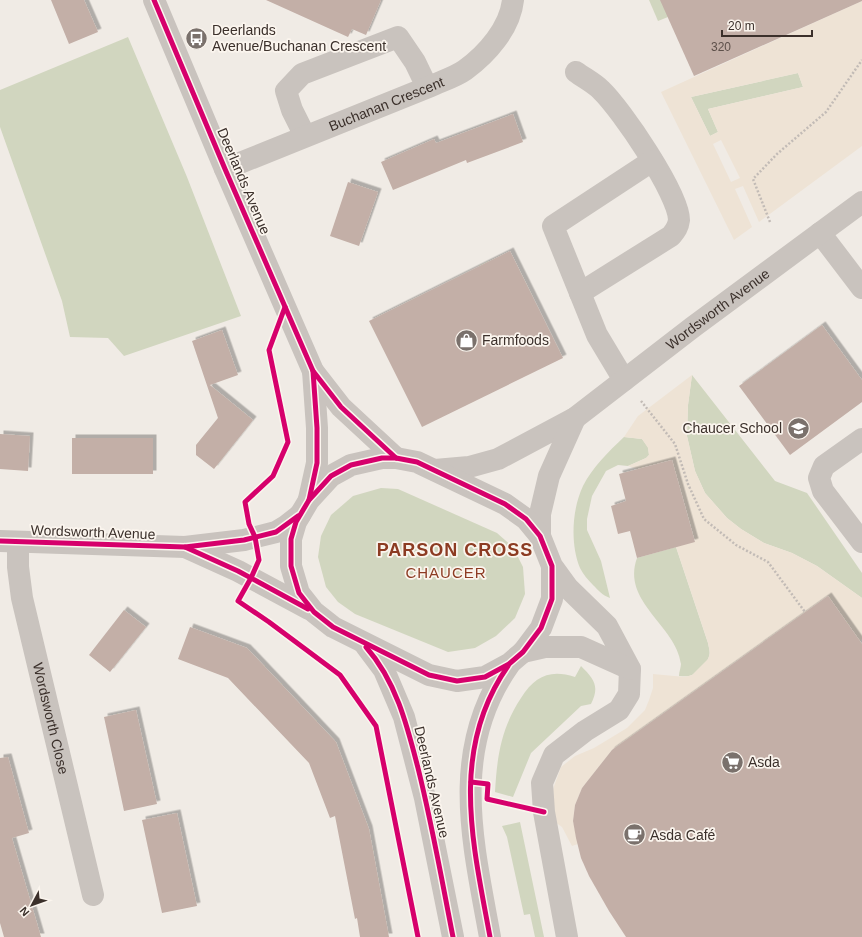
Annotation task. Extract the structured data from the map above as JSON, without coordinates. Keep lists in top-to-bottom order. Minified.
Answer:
{"streets":{"street":["Buchanan Crescent","Deerlands Avenue","Wordsworth Avenue","Wordsworth Close"]},"crossings":[["Buchanan Crescent","Deerlands Avenue"],["Deerlands Avenue","Wordsworth Avenue"],["Wordsworth Avenue","Wordsworth Close"]],"districts":["PARSON CROSS","CHAUCER"],"places":{"bus stop":["Deerlands Avenue/Buchanan Crescent"],"shop":["Farmfoods"],"school or university":["Chaucer School"],"supermarket":["Asda"],"cafe":["Asda Café"]},"house_numbers":["320"],"scale_bar":"20 m","north":"bottom left"}
